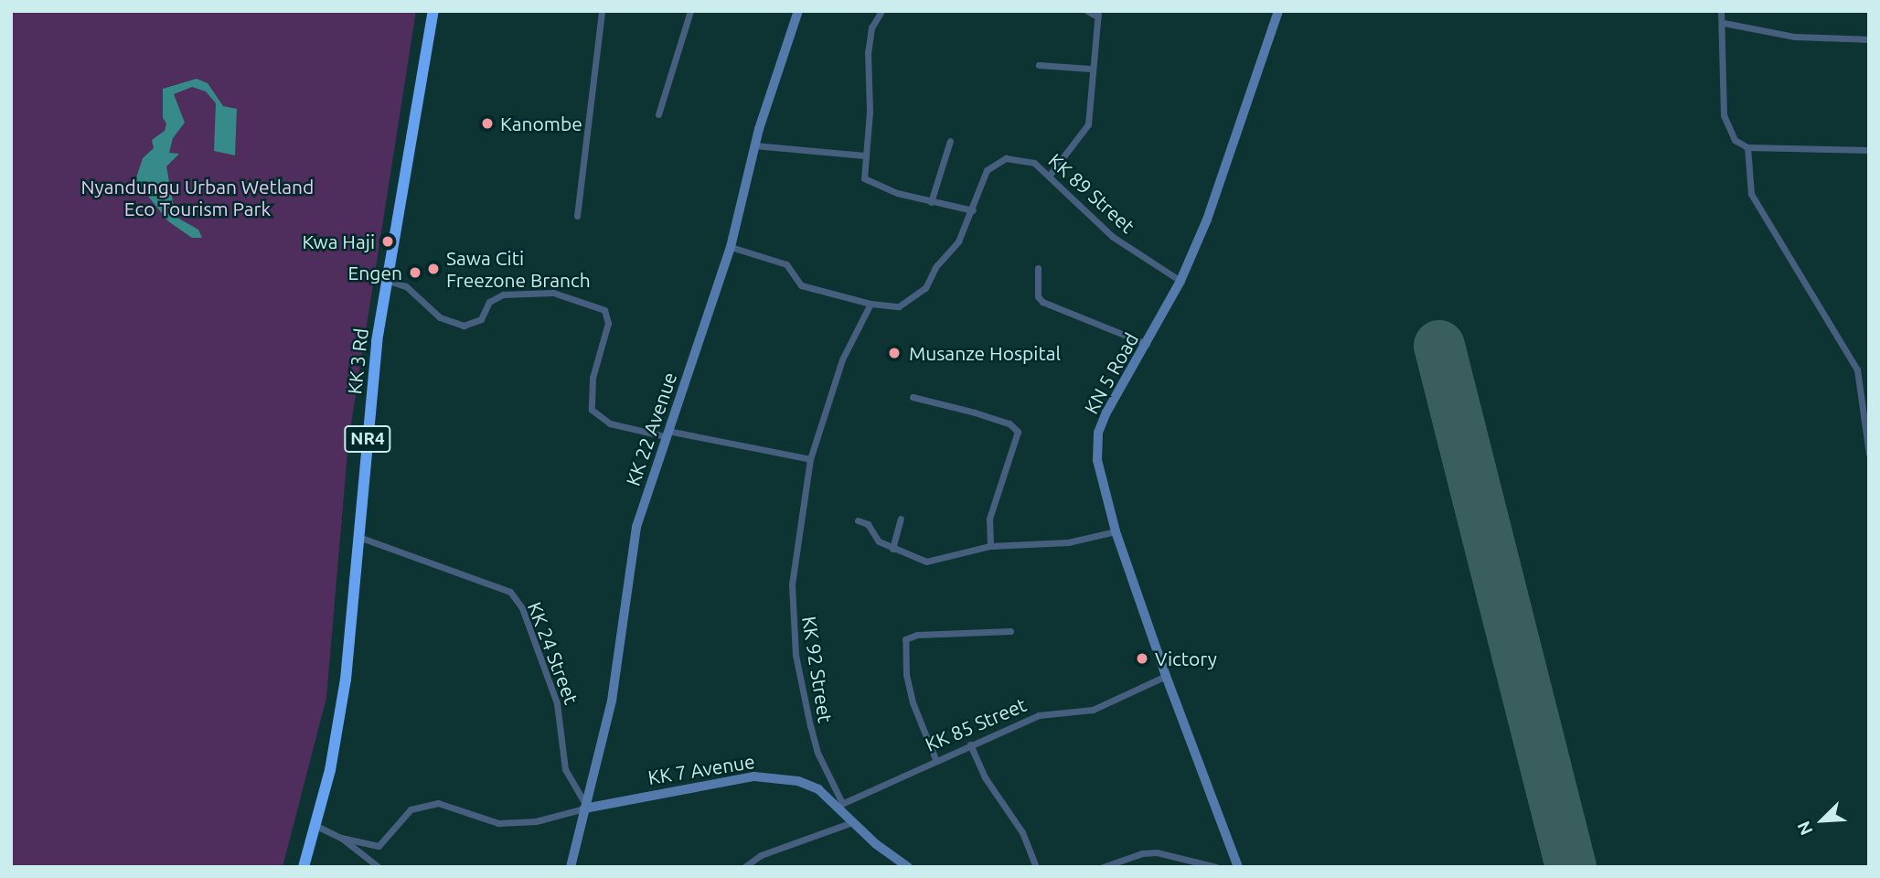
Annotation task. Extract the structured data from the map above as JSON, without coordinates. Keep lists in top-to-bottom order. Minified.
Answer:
{"streets":{"highway":["KK 3 Rd","NR4"],"street":["KK 89 Street","KN 5 Road","KK 22 Avenue","KK 24 Street","KK 92 Street","KK 85 Street","KK 7 Avenue"]},"crossings":[["KK 89 Street","KN 5 Road"],["KK 89 Street","KK 92 Street"],["KK 3 Rd","KK 24 Street"],["KN 5 Road","KK 85 Street"],["KK 22 Avenue","KK 24 Street"],["KK 22 Avenue","KK 7 Avenue"],["KK 24 Street","KK 7 Avenue"],["KK 92 Street","KK 85 Street"],["KK 92 Street","KK 7 Avenue"],["KK 85 Street","KK 7 Avenue"]],"parks":["Nyandungu Urban Wetland Eco Tourism Park"],"places":["Kanombe","Kwa Haji","Sawa Citi Freezone Branch","Engen","Musanze Hospital","Victory"],"north":"bottom left"}
